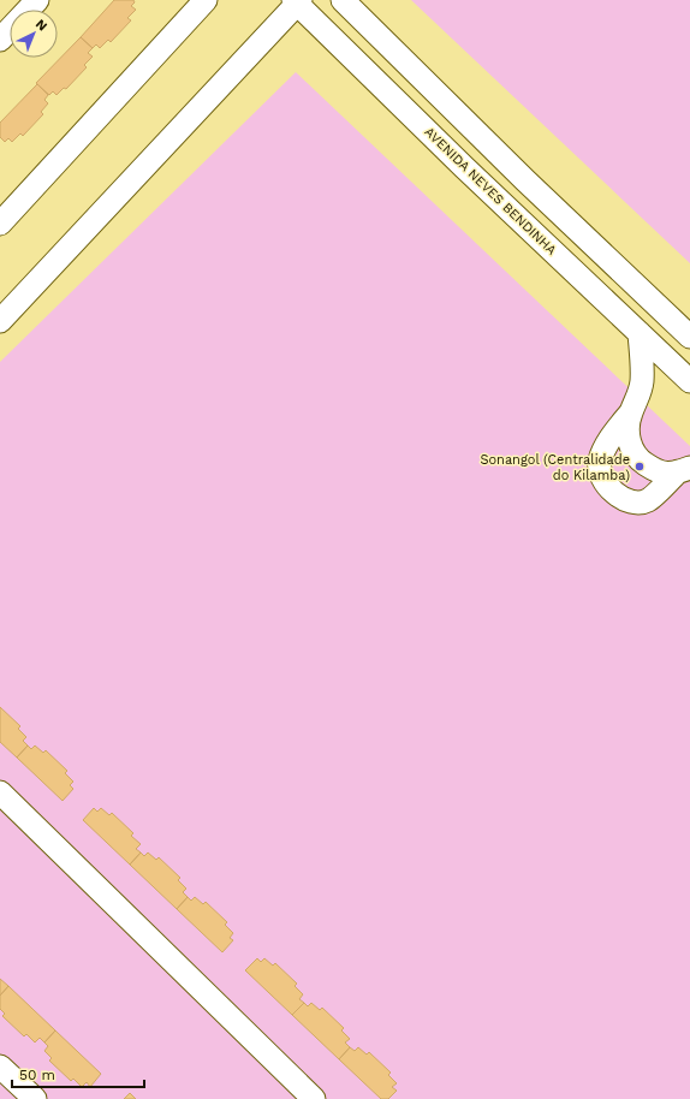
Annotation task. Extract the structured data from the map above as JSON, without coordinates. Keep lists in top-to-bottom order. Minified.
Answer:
{"streets":{"street":["AVENIDA NEVES BENDINHA"]},"places":["Sonangol (Centralidade do Kilamba)"],"scale_bar":"50 m","north":"top right"}
